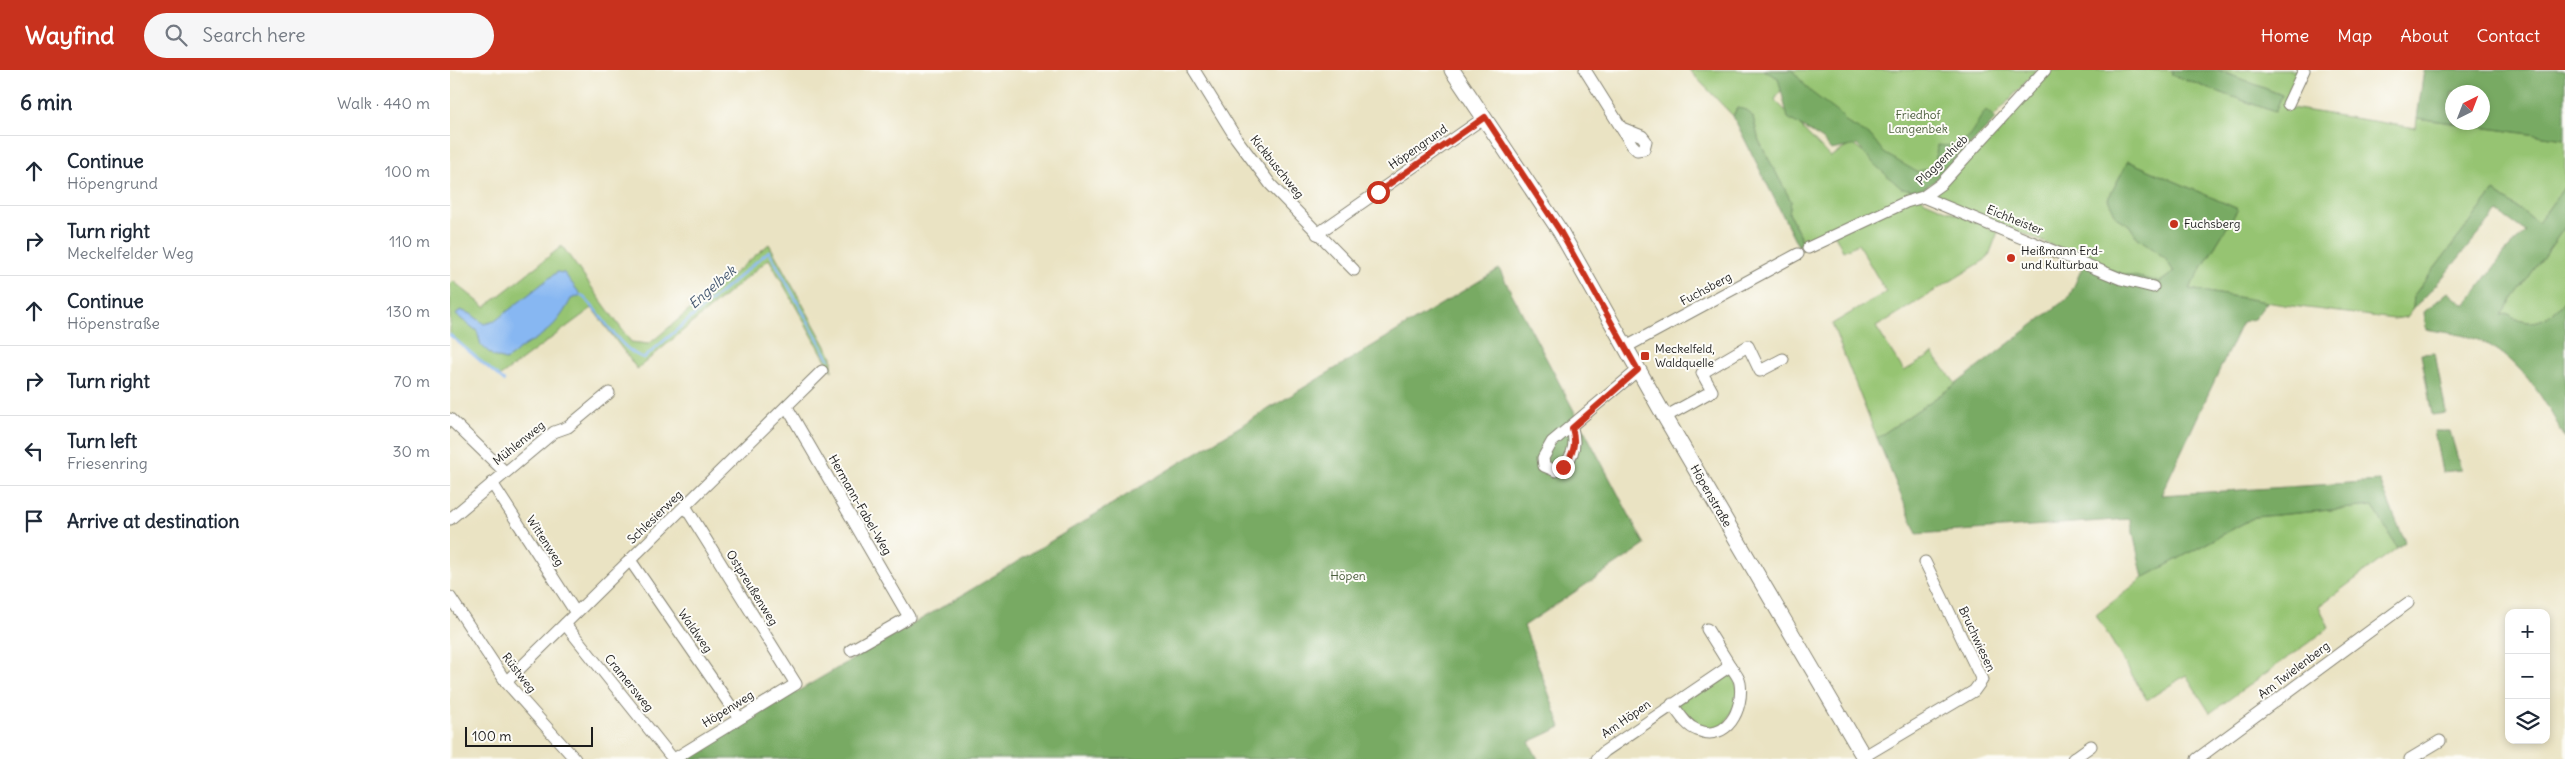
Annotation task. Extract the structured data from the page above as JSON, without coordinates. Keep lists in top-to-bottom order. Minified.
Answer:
{"streets":{"main road":["Höpenstraße"],"street":["Höpengrund","Plaggenhieb","Kickbuschweg","Eichheister","Fuchsberg","Mühlenweg","Hermann-Fabel-Weg","Schlesierweg","Wittenweg","Ostpreußenweg","Waldweg","Bruchwiesen","Am Twielenberg","Rüstweg","Cramersweg","Höpenweg","Am Höpen"]},"crossings":[["Höpengrund","Kickbuschweg"],["Höpengrund","Höpenstraße"],["Plaggenhieb","Eichheister"],["Plaggenhieb","Fuchsberg"],["Fuchsberg","Höpenstraße"],["Mühlenweg","Wittenweg"],["Höpenstraße","Bruchwiesen"],["Hermann-Fabel-Weg","Schlesierweg"],["Schlesierweg","Wittenweg"],["Schlesierweg","Ostpreußenweg"],["Schlesierweg","Waldweg"],["Schlesierweg","Rüstweg"],["Schlesierweg","Cramersweg"],["Ostpreußenweg","Höpenweg"],["Waldweg","Höpenweg"],["Cramersweg","Höpenweg"]],"water":["Engelbek"],"parks":["Friedhof Langenbek","Höpen"],"places":{"other":["Fuchsberg","Heißmann Erd- und Kulturbau"],"transit":["Meckelfeld, Waldquelle"]},"scale_bar":"100 m","north":"top right","page":{"header":"Wayfind","search":"Search here","nav":["Home","Map","About","Contact"],"heading":["6 min","Walk · 440 m"],"list":[["Continue","Höpengrund","100 m"],["Turn right","Meckelfelder Weg","110 m"],["Continue","Höpenstraße","130 m"],["Turn right","70 m"],["Turn left","Friesenring","30 m"],"Arrive at destination"],"map_buttons":["+","−"],"scale":"100 m"}}
